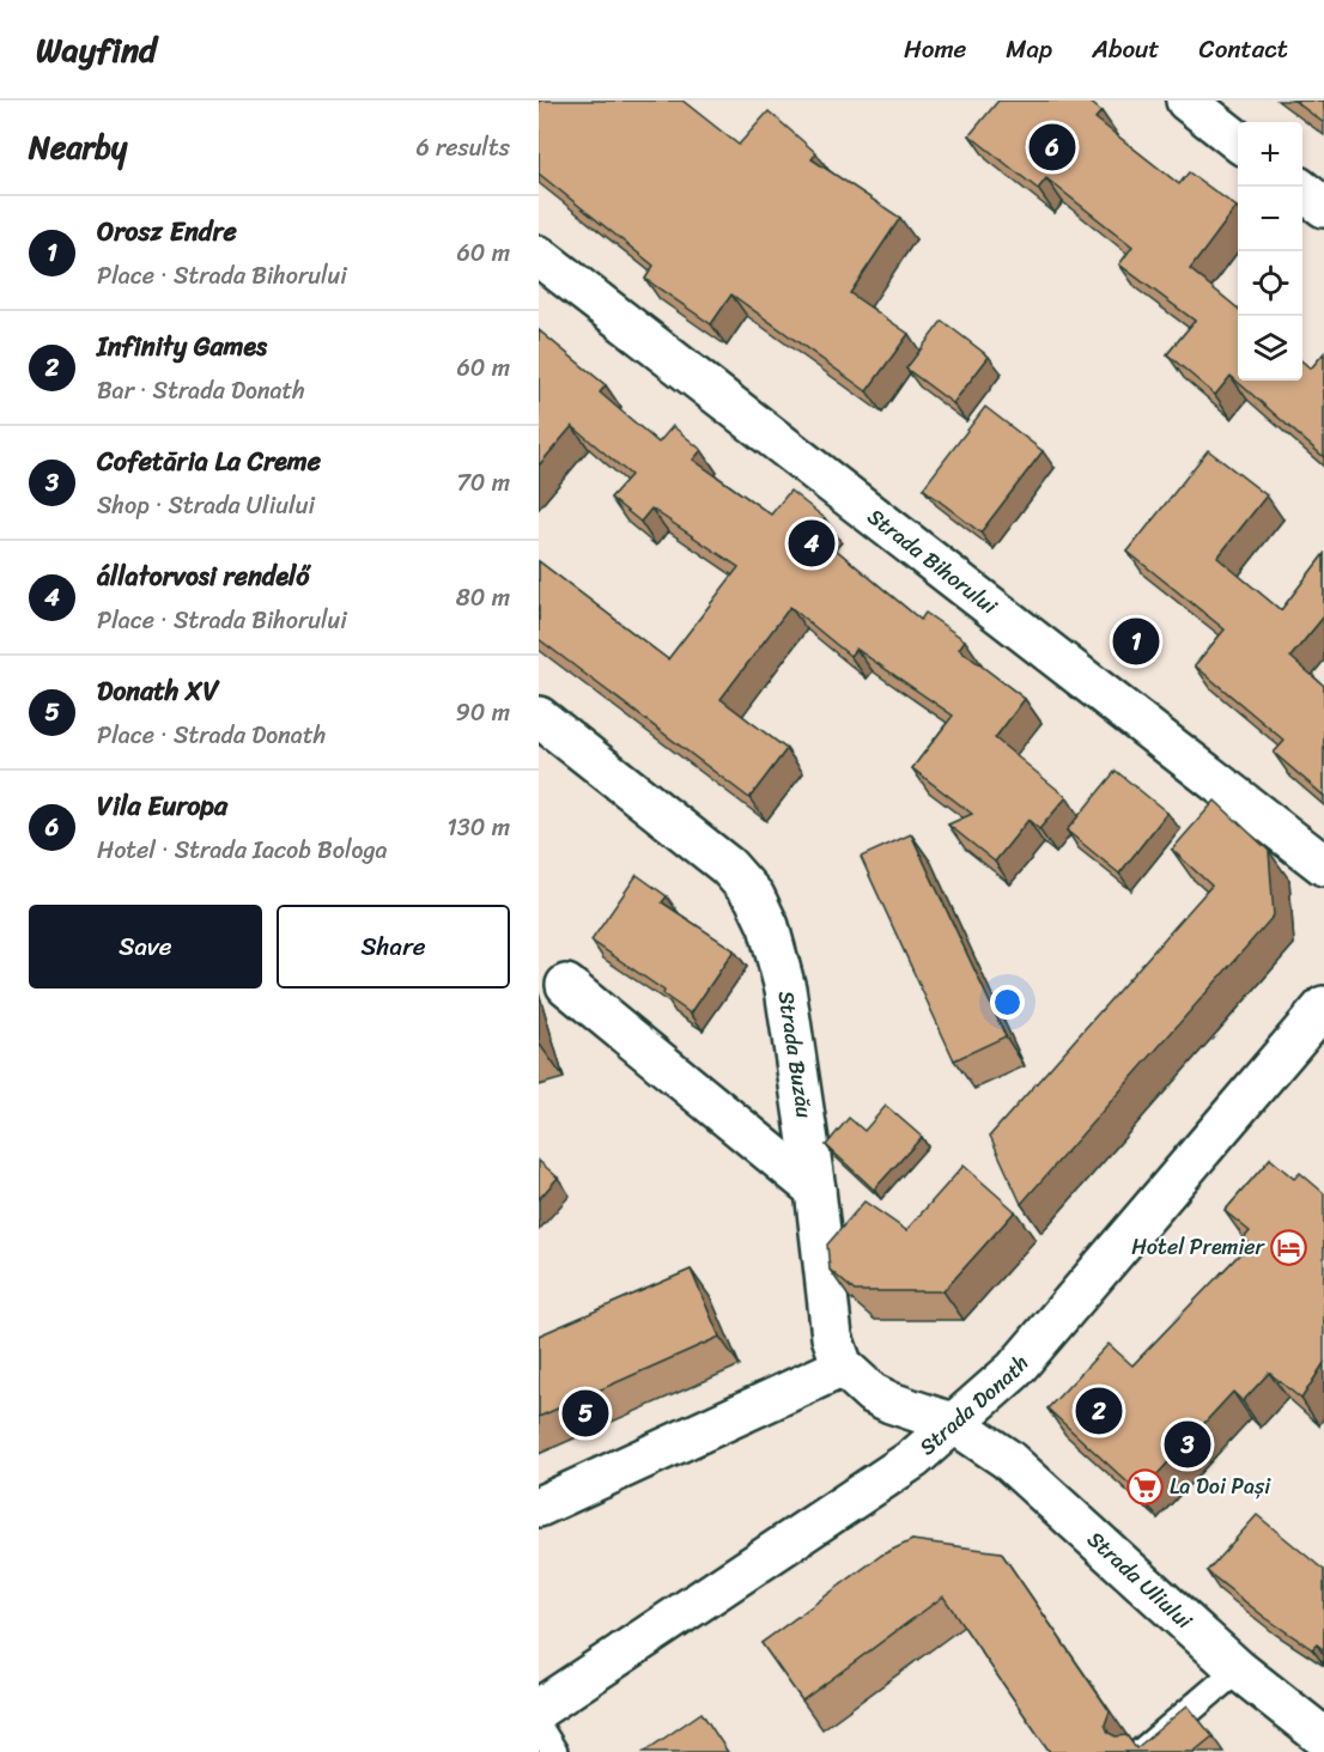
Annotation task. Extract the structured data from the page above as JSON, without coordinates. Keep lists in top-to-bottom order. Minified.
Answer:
{"streets":{"street":["Strada Bihorului","Strada Buzău","Strada Donath","Strada Uliului"]},"crossings":[["Strada Donath","Strada Uliului"]],"places":{"hotel":["Hotel Premier"],"supermarket":["La Doi Pași"]},"page":{"header":"Wayfind","nav":["Home","Map","About","Contact"],"heading":["Nearby","6 results"],"pins":["6","4","1","2","5","3"],"map_buttons":["+","−"],"list":[{"mark":"1","name":"Orosz Endre","note":"Place · Strada Bihorului","value":"60 m"},{"mark":"2","name":"Infinity Games","note":"Bar · Strada Donath","value":"60 m"},{"mark":"3","name":"Cofetăria La Creme","note":"Shop · Strada Uliului","value":"70 m"},{"mark":"4","name":"állatorvosi rendelő","note":"Place · Strada Bihorului","value":"80 m"},{"mark":"5","name":"Donath XV","note":"Place · Strada Donath","value":"90 m"},{"mark":"6","name":"Vila Europa","note":"Hotel · Strada Iacob Bologa","value":"130 m"}],"buttons":["Save","Share"]}}
